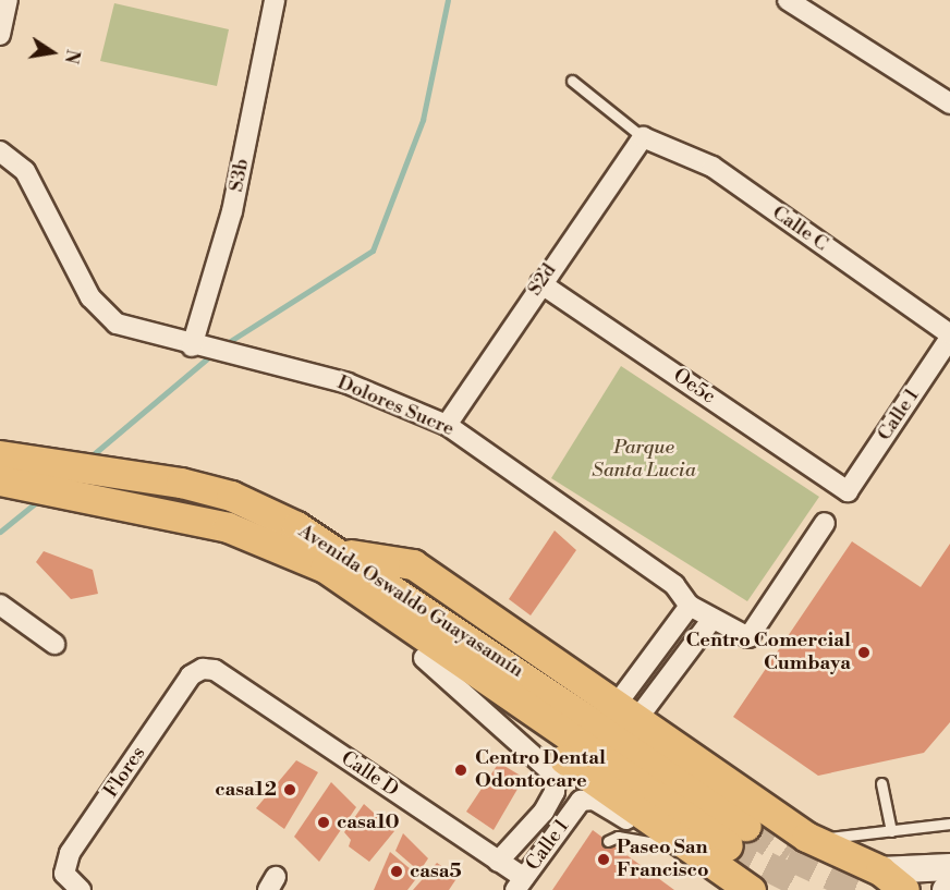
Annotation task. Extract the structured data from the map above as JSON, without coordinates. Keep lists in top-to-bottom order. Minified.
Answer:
{"streets":{"main road":["Avenida Oswaldo Guayasamín"],"street":["S3b","Calle C","S2d","Oe5c","Dolores Sucre","Calle 1","Flores","Calle D"]},"crossings":[["S3b","Dolores Sucre"],["Calle C","S2d"],["Calle C","Calle 1"],["S2d","Oe5c"],["S2d","Dolores Sucre"],["Oe5c","Calle 1"],["Calle 1","Calle D"],["Flores","Calle D"]],"parks":["Parque Santa Lucia"],"places":["Centro Comercial Cumbaya","Centro Dental Odontocare","casa12","casa10","Paseo San Francisco","casa5"],"north":"right"}
